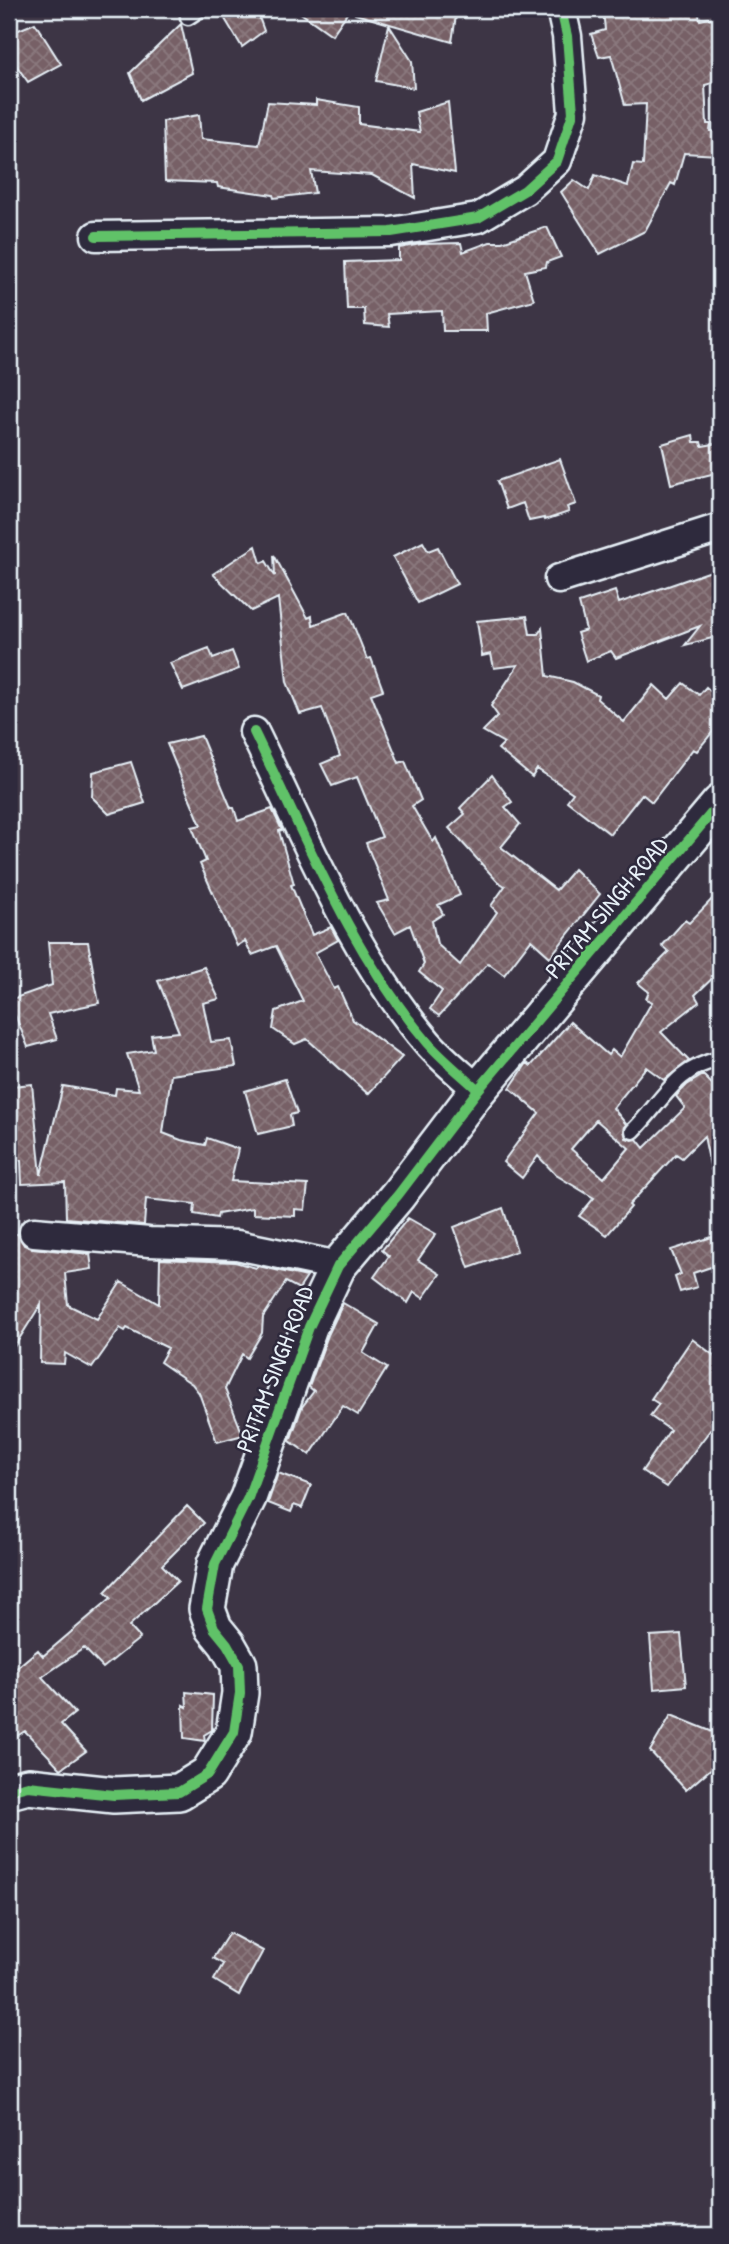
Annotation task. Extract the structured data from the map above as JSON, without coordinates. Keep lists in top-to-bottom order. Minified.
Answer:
{"streets":{"street":["PRITAM SINGH ROAD"]}}
